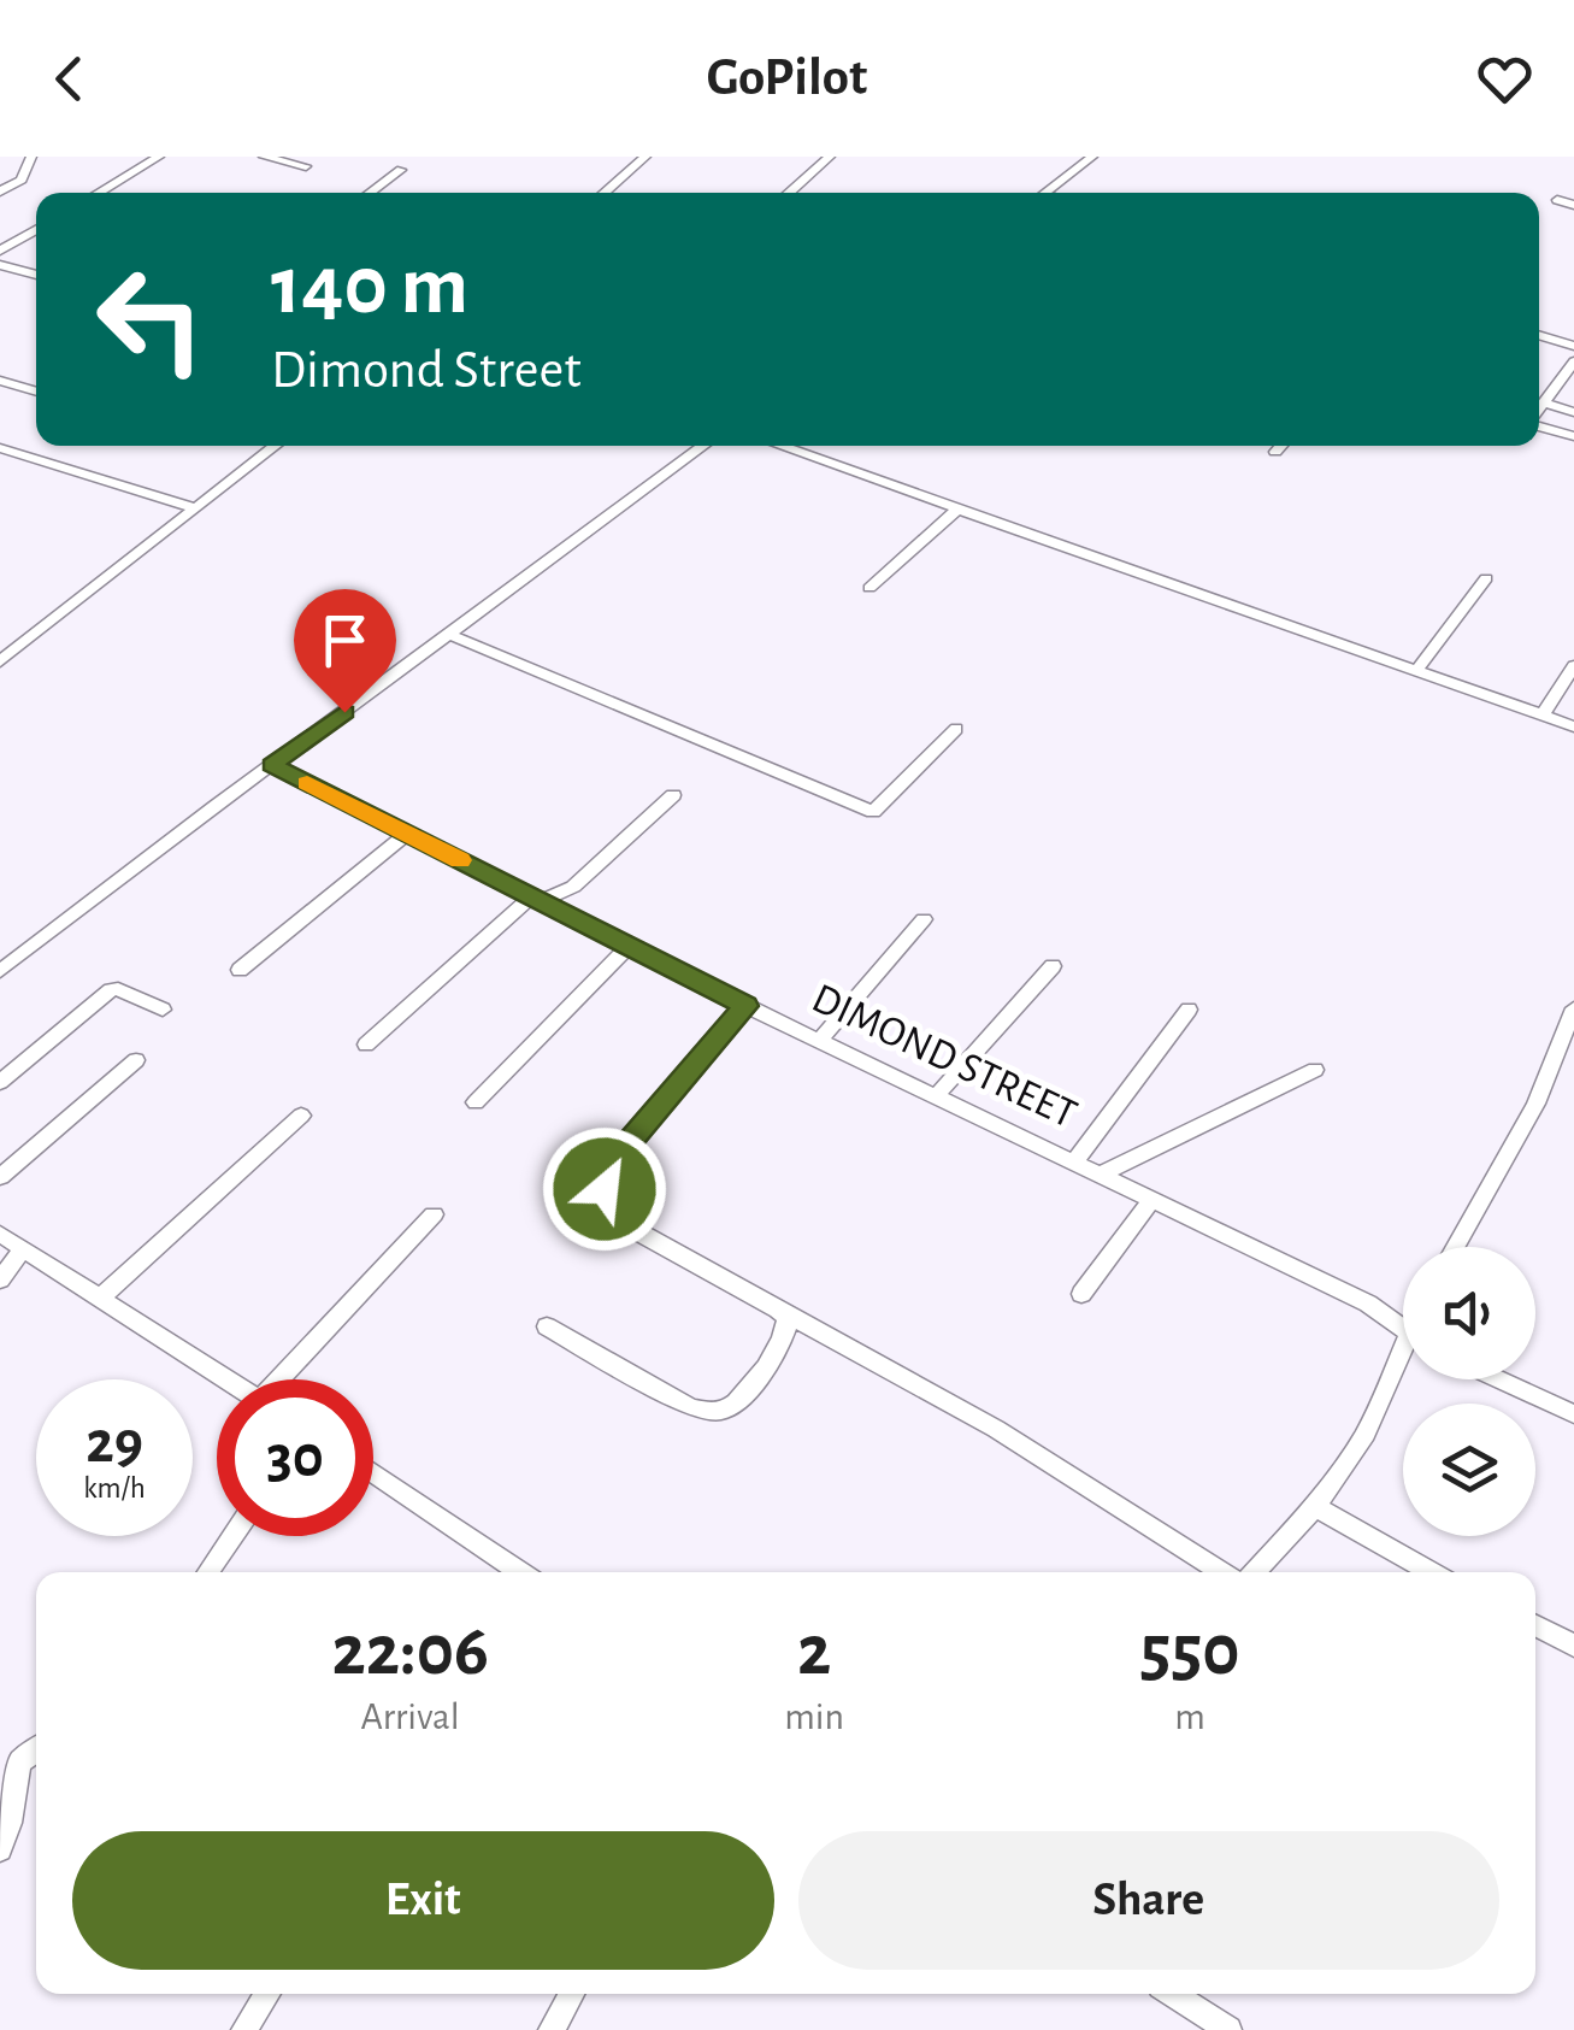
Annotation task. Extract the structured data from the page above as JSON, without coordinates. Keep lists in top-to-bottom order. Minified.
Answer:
{"streets":{"street":["DIMOND STREET"]},"page":{"header":"GoPilot","turn":["140 m","Dimond Street"],"speed":"29 km/h","limit":"30","eta":["22:06","Arrival","2","min","550","m"],"buttons":["Exit","Share"]}}
